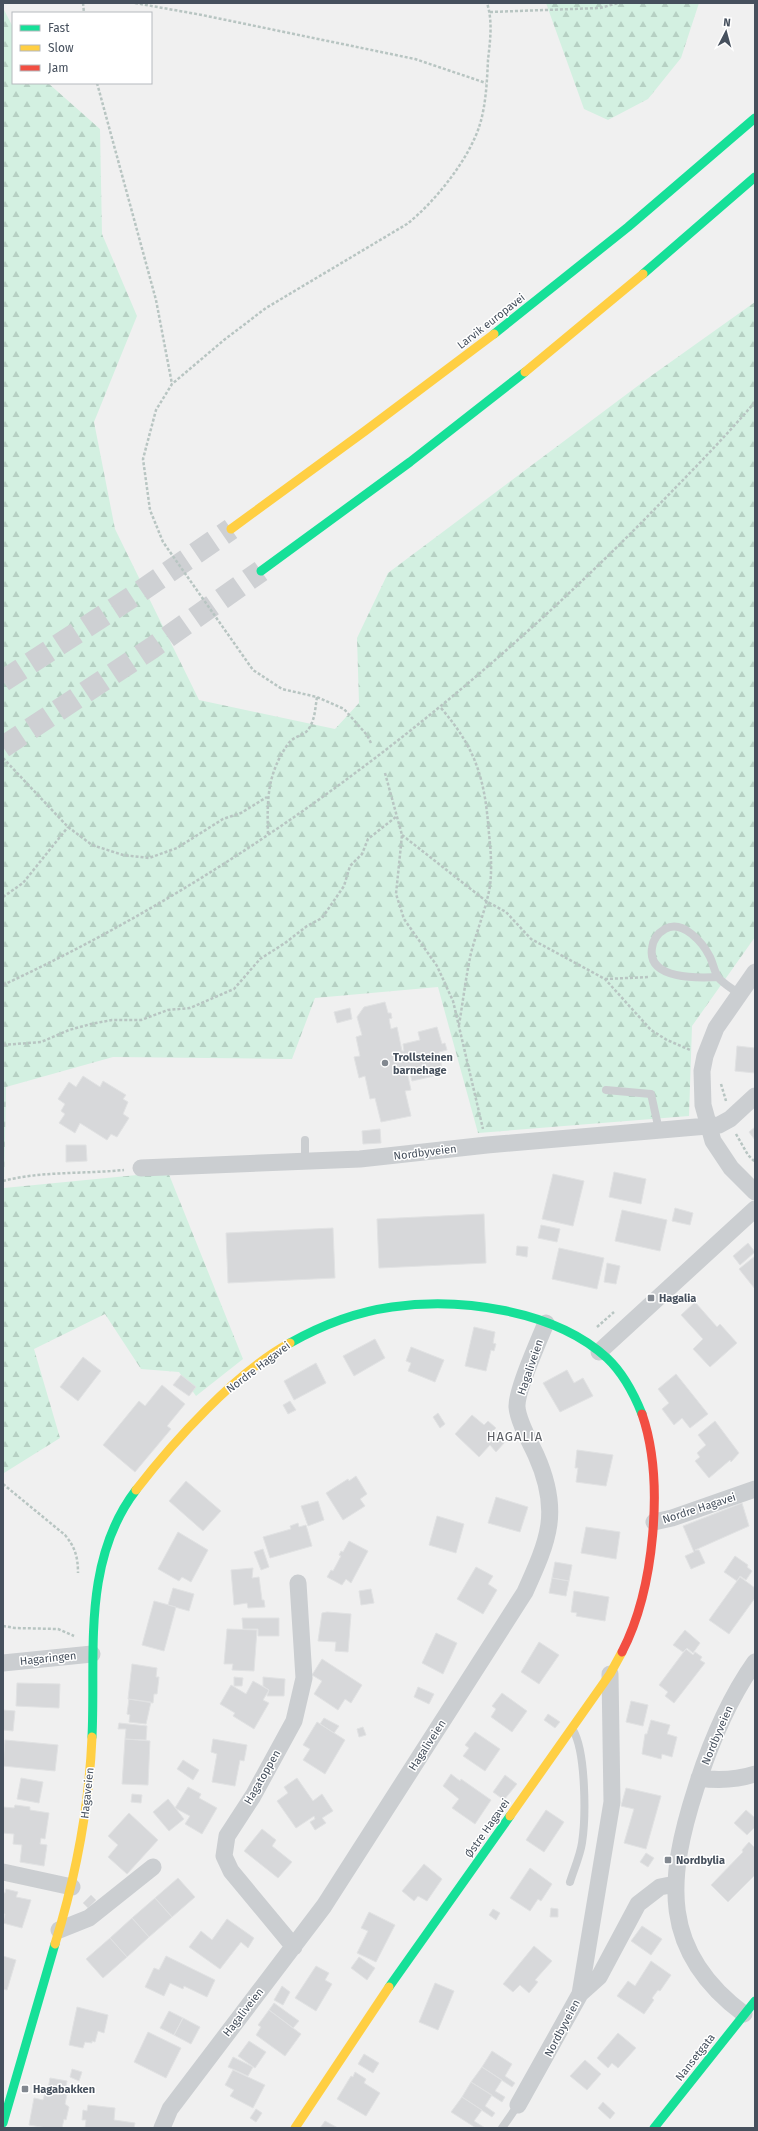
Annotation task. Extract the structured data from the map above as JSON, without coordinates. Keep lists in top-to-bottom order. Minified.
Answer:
{"streets":{"main road":["Larvik europavei","Nordre Hagavei","Hagaveien","Østre Hagavei","Nansetgata"],"street":["Nordbyveien","Hagaliveien","Hagaringen","Hagatoppen"]},"crossings":[["Nordbyveien","Nansetgata"],["Nordre Hagavei","Hagaliveien"],["Nordre Hagavei","Hagaringen"],["Nordre Hagavei","Hagaveien"],["Nordre Hagavei","Østre Hagavei"],["Hagaliveien","Hagatoppen"],["Hagaringen","Hagaveien"]],"districts":["HAGALIA"],"places":{"other":["Trollsteinen barnehage"],"transit":["Hagalia","Nordbylia","Hagabakken"]},"legend":["Fast","Slow","Jam"],"north":"top"}
